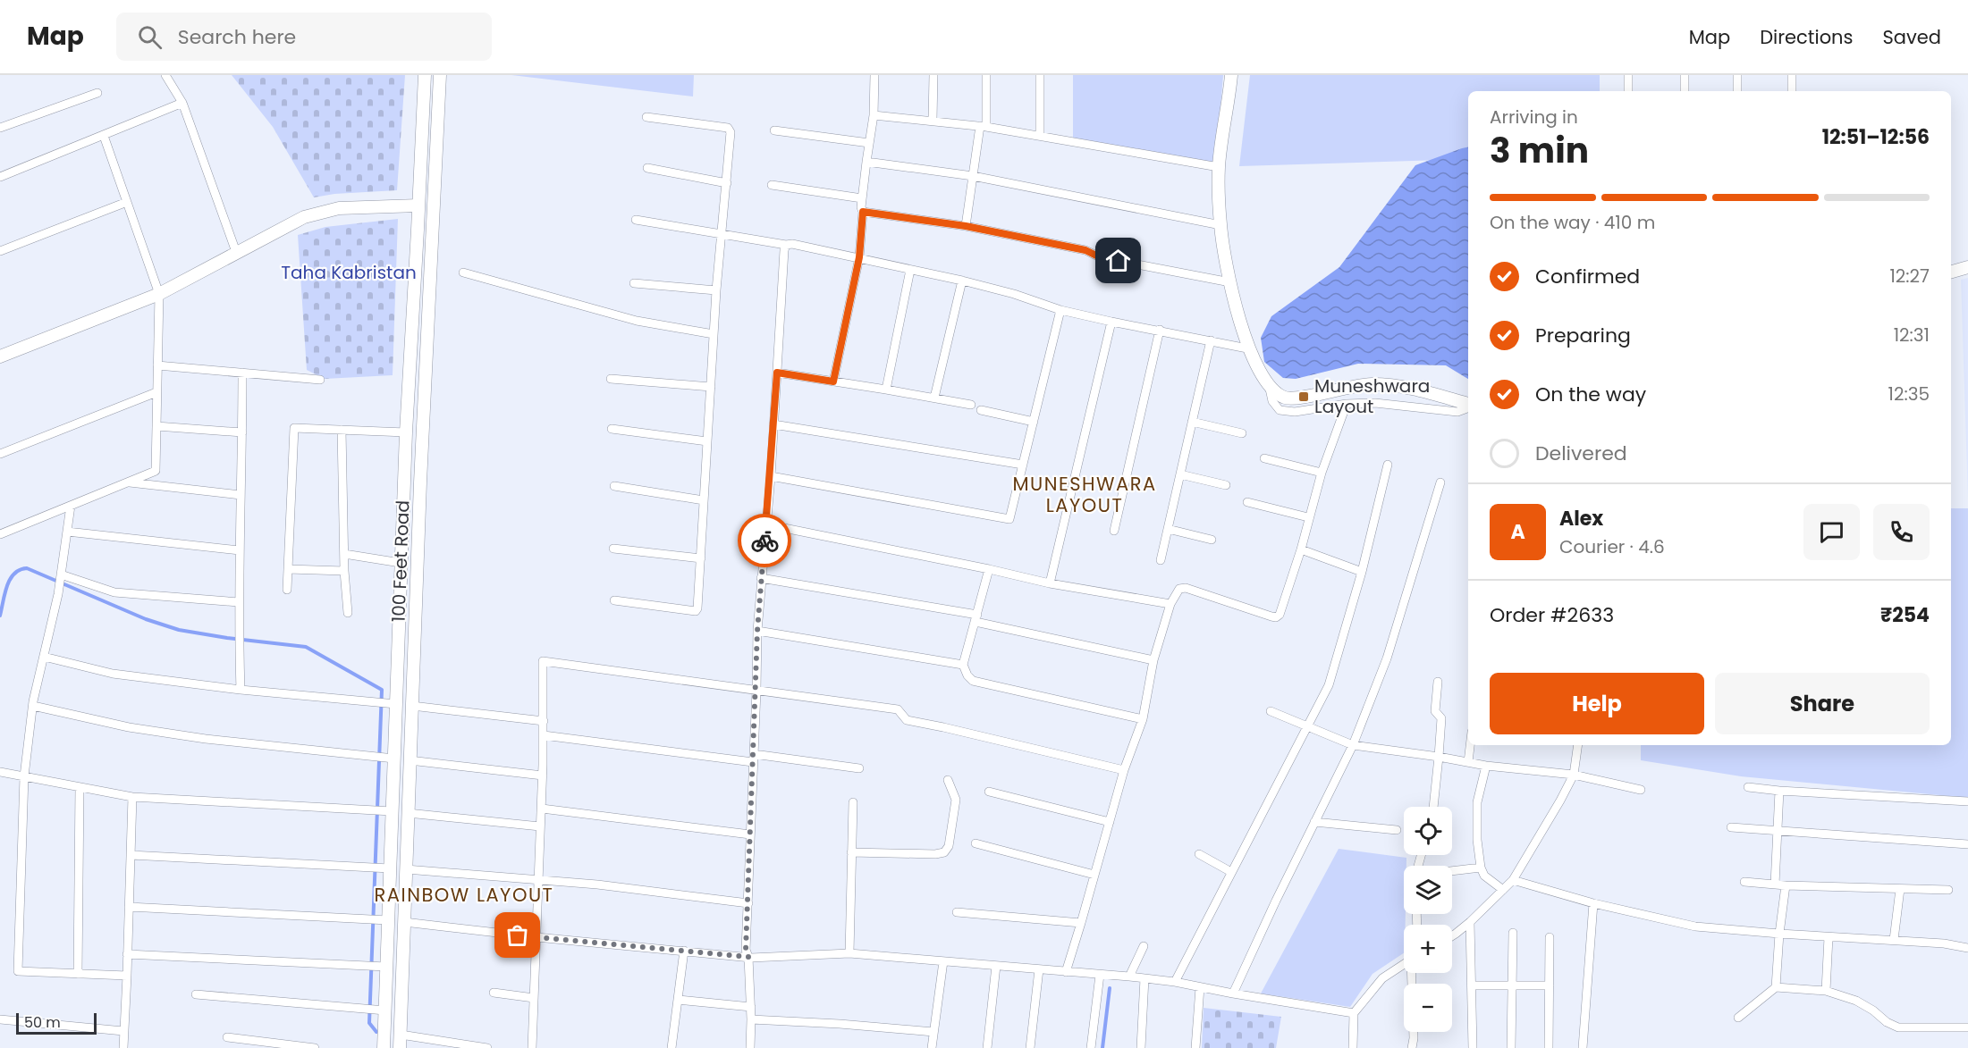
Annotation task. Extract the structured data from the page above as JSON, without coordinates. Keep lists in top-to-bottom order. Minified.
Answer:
{"streets":{"main road":["100 Feet Road"]},"districts":["MUNESHWARA LAYOUT","RAINBOW LAYOUT"],"parks":["Taha Kabristan"],"places":{"transit":["Muneshwara Layout"]},"scale_bar":"50 m","page":{"header":"Map","search":"Search here","nav":["Map","Directions","Saved"],"heading":["3 min","Arriving in","12:51–12:56"],"panel":["Alex","Courier · 4.6","Order #2633","₹254"],"bar":"On the way · 410 m","list":[["Confirmed","12:27"],["Preparing","12:31"],["On the way","12:35"],"Delivered"],"round":"A","buttons":["Help","Share"],"map_buttons":["+","−"],"scale":"50 m"}}
